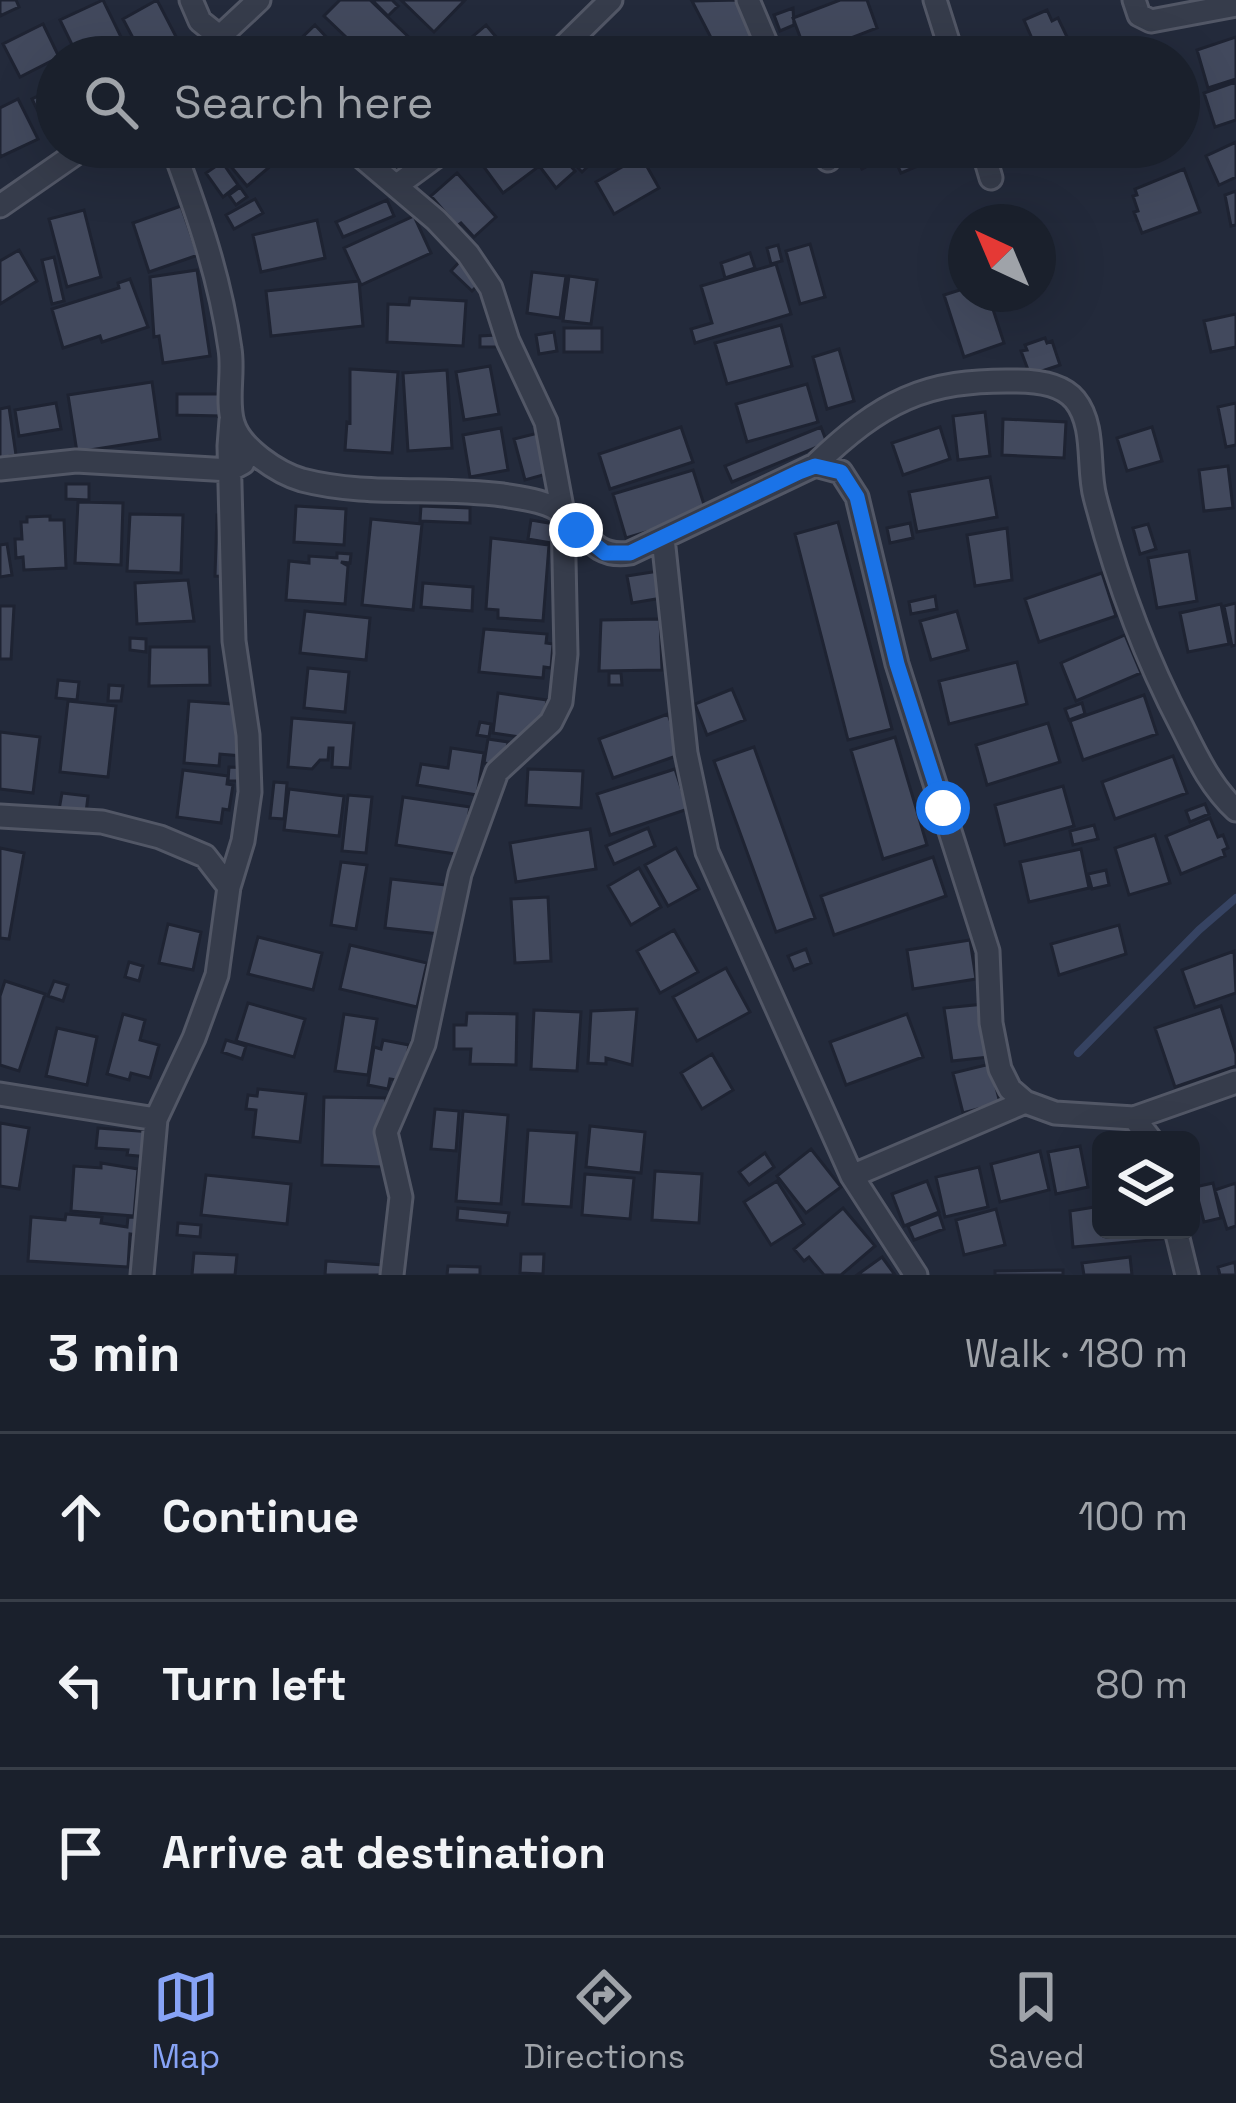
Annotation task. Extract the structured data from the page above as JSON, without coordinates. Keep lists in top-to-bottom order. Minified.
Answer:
{"north":"top left","page":{"search":"Search here","heading":["3 min","Walk · 180 m"],"list":[["Continue","100 m"],["Turn left","80 m"],"Arrive at destination"],"nav":["Map","Directions","Saved"]}}
